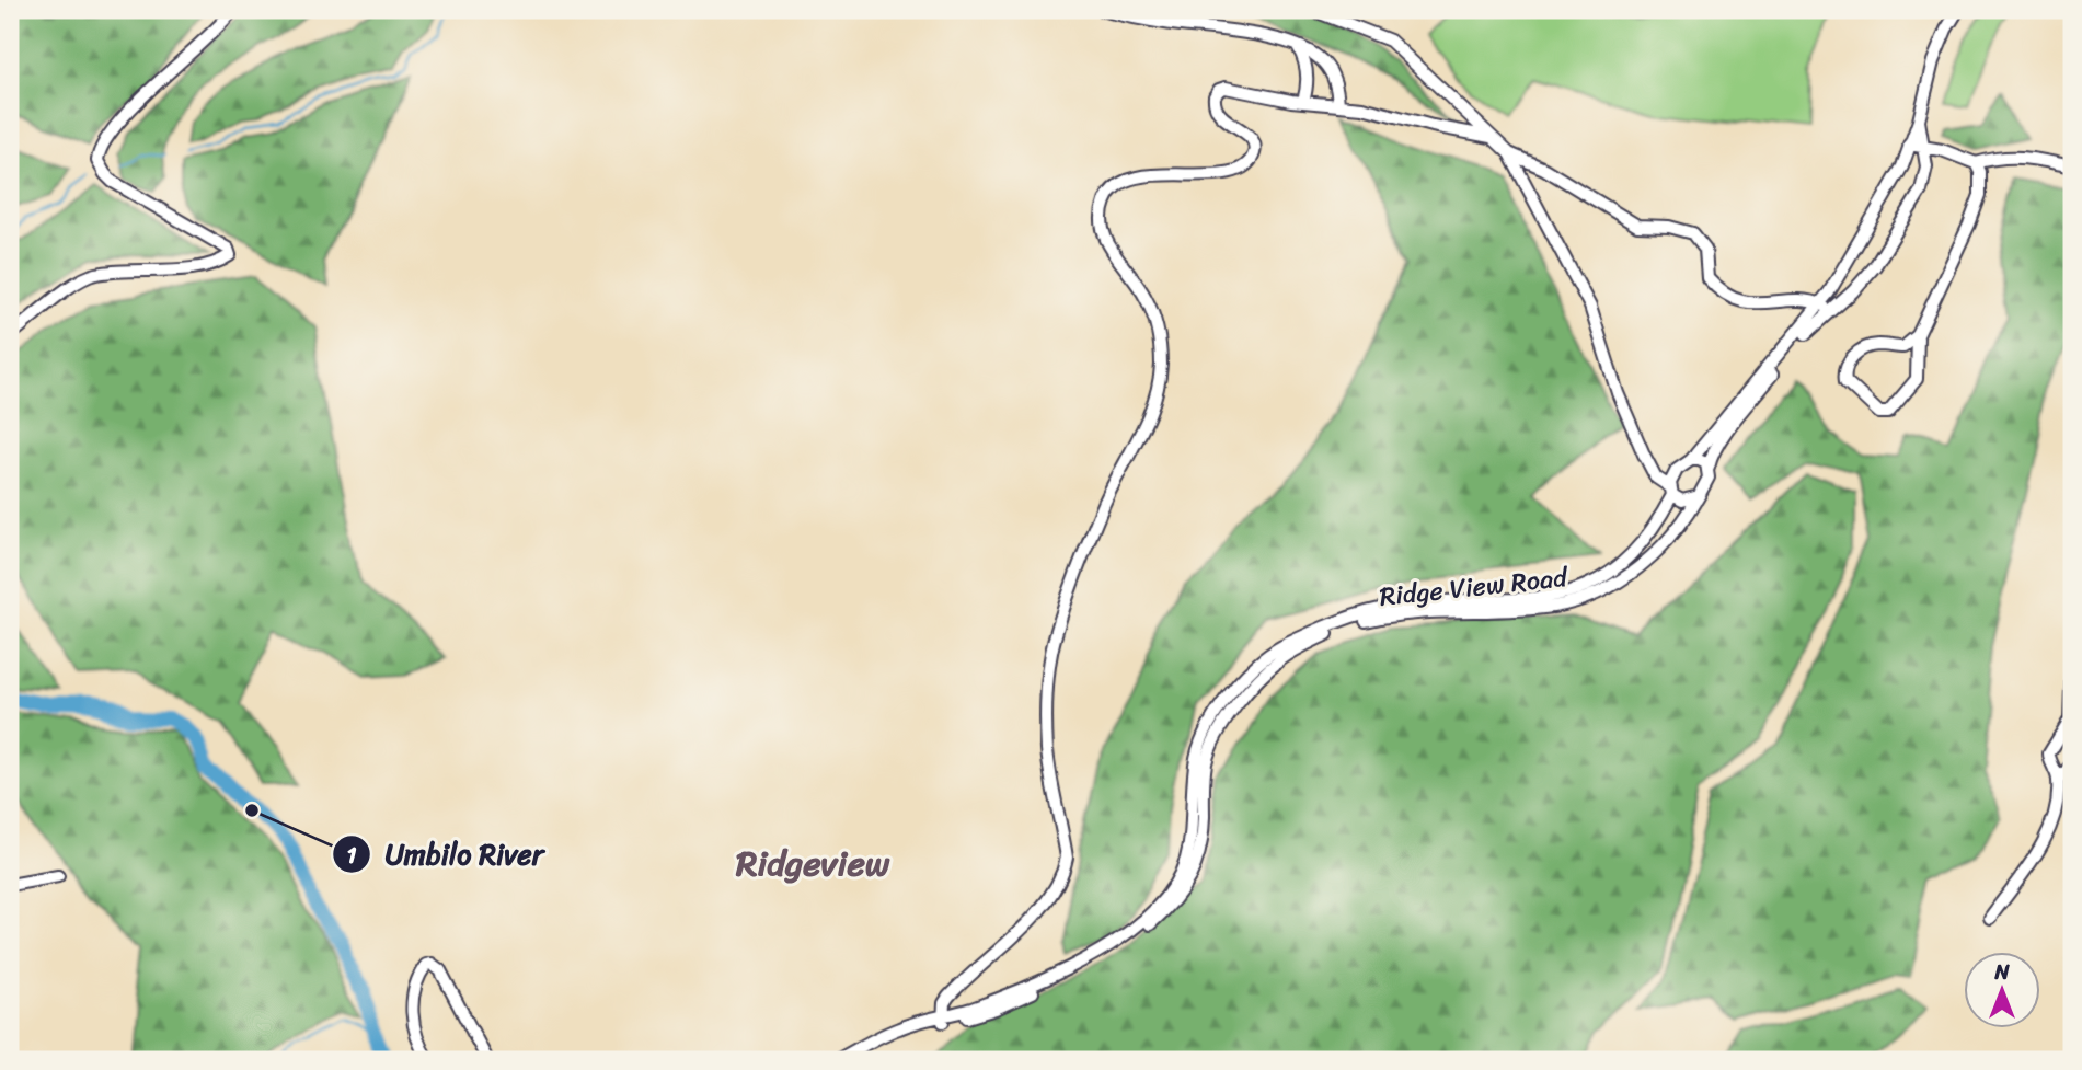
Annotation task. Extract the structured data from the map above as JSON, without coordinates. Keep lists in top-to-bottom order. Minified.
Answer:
{"streets":{"street":["Ridge View Road"]},"districts":["Ridgeview"],"places":["Umbilo River"],"north":"top"}
